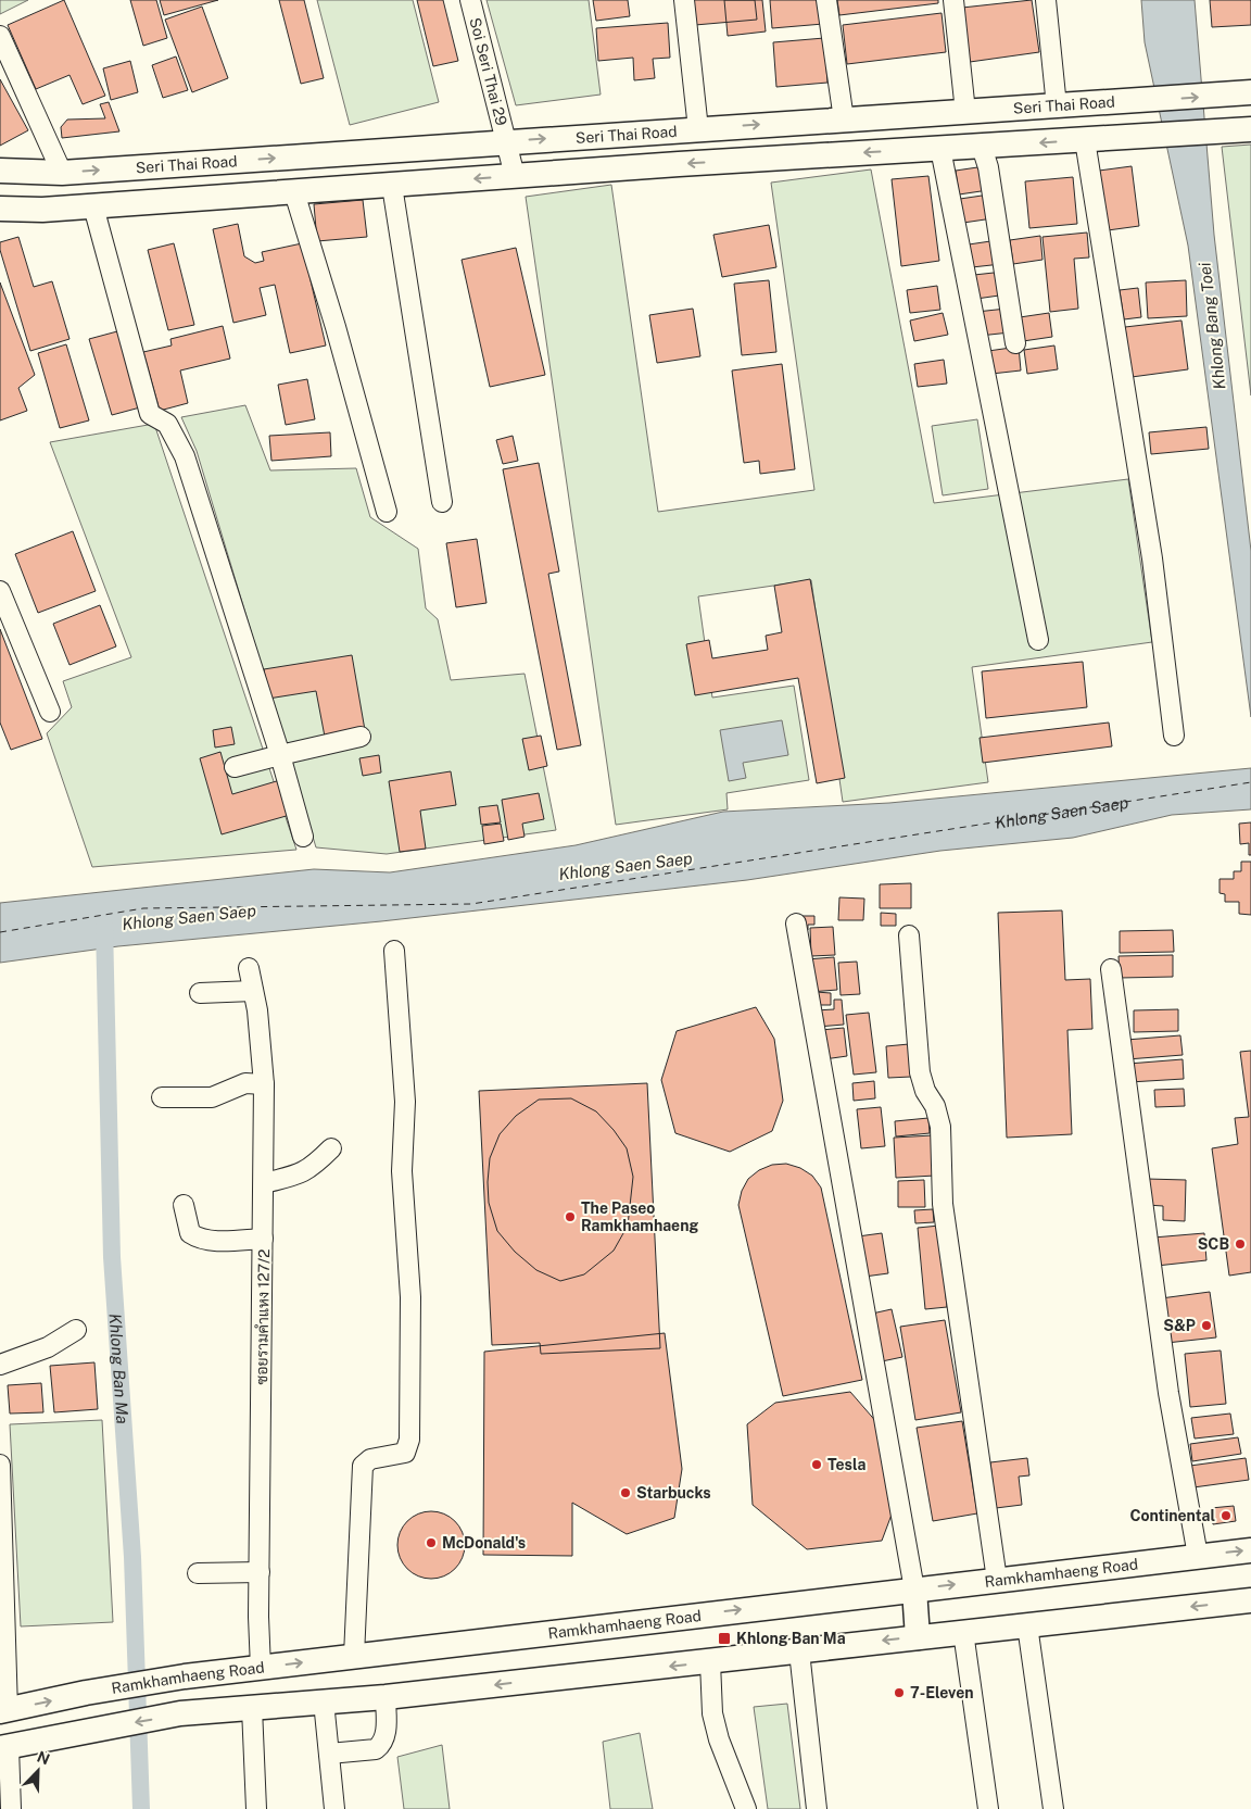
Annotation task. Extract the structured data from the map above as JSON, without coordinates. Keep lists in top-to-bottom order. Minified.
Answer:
{"streets":{"main road":["Seri Thai Road","Ramkhamhaeng Road"],"street":["Soi Seri Thai 29","ซอยรามคำแหง 127/2"]},"crossings":[["Soi Seri Thai 29","Seri Thai Road"],["ซอยรามคำแหง 127/2","Ramkhamhaeng Road"]],"water":["Khlong Bang Toei","Khlong Saen Saep","Khlong Ban Ma"],"places":{"other":["The Paseo Ramkhamhaeng","SCB","S&P","Tesla","Starbucks","Continental","McDonald's","7-Eleven"],"transit":["Khlong Ban Ma"]},"north":"top right"}
